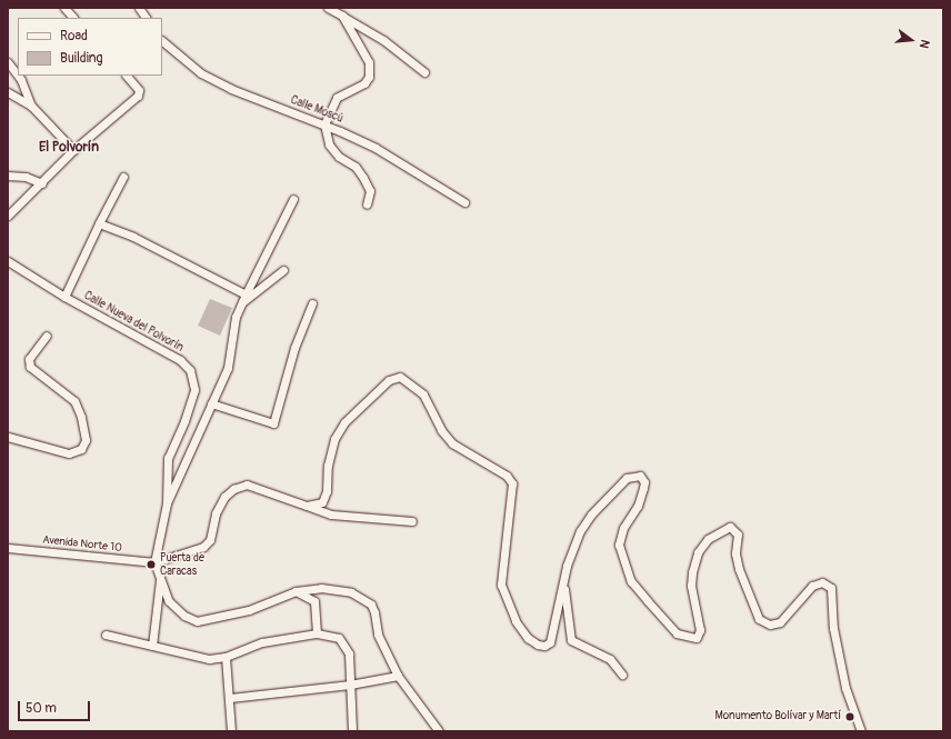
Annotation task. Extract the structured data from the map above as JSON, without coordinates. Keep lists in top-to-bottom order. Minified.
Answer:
{"streets":{"street":["Calle Moscú","Calle Nueva del Polvorín","Avenida Norte 10"]},"crossings":[["Calle Nueva del Polvorín","Avenida Norte 10"]],"districts":["El Polvorín"],"places":["Puerta de Caracas","Monumento Bolívar y Martí"],"legend":["Road","Building"],"scale_bar":"50 m","north":"right"}
